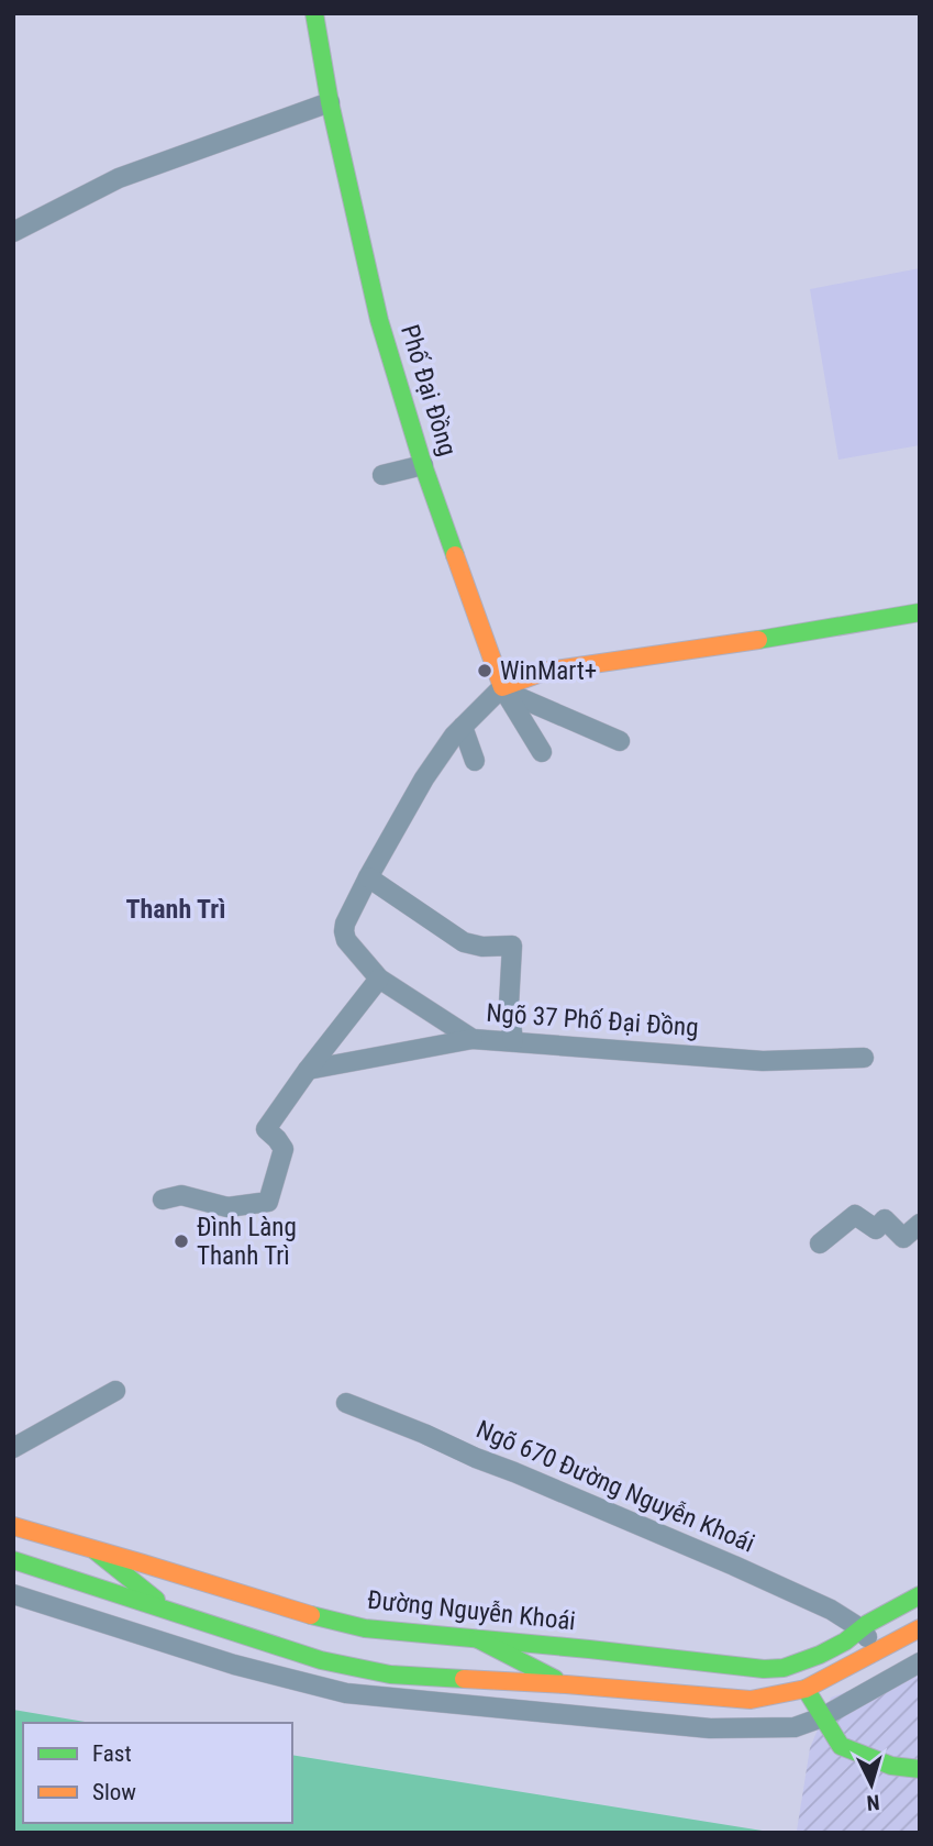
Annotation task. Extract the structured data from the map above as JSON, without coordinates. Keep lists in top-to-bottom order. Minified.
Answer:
{"streets":{"street":["Phố Đại Đồng","Ngõ 37 Phố Đại Đồng","Ngõ 670 Đường Nguyễn Khoái","Đường Nguyễn Khoái"]},"crossings":[["Phố Đại Đồng","Ngõ 37 Phố Đại Đồng"],["Ngõ 670 Đường Nguyễn Khoái","Đường Nguyễn Khoái"]],"districts":["Thanh Trì"],"places":["WinMart+","Đình Làng Thanh Trì"],"legend":["Fast","Slow"],"north":"bottom"}
